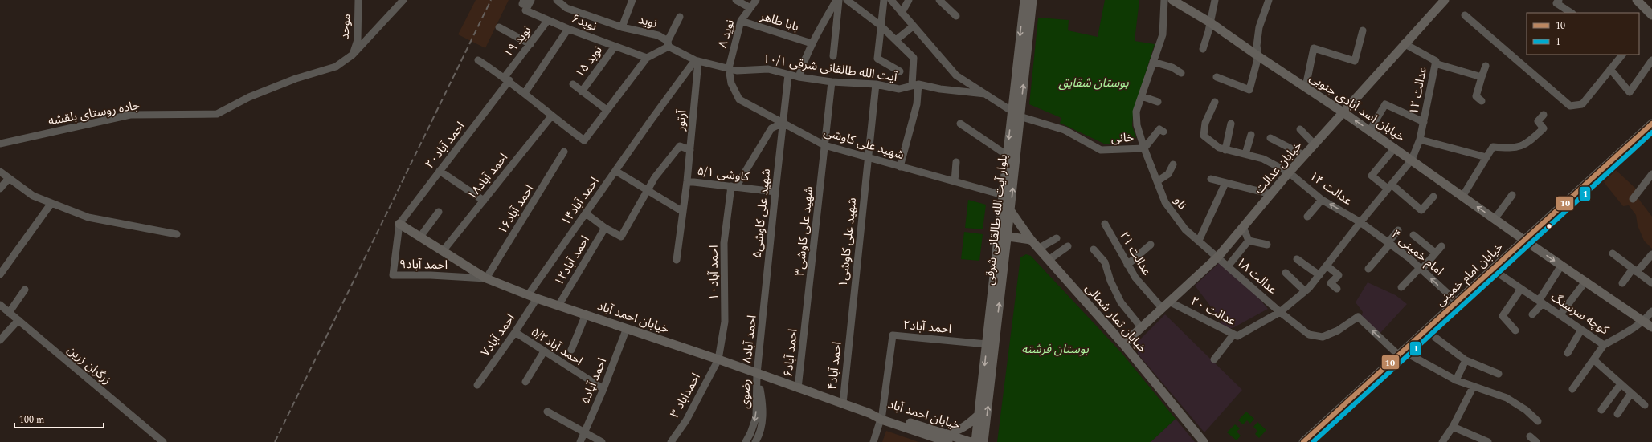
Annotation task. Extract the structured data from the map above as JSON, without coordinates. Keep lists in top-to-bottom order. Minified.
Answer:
{"streets":{"main road":["خیابان اسد آبادی جنوبی","خیابان عدالت","بلوار آیت الله طالقانی شرقی","خیابان امام خمینی","خیابان احمد آباد","خیابان تمار شمالی"],"street":["نوید","بابا طاهر","نوید۶","موحد","نوید ۸","نوید ۱۹","نوید ۱۵","آیت الله طالقانی شرقی ۱۰/۱","عدالت ۱۲","جاده روستای بلقشه","آرتور","خانی","شهید علی کاوشی","احمد آباد۲۰","کاوشی ۵/۱","احمد آباد۱۸","عدالت ۱۴","احمد آباد۱۴","ناو","احمد آباد۱۶","شهید علی کاوشی۵","شهید علی کاوشی۳","شهید علی کاوشی۱","امام خمینی ۴","عدالت ۲۱","احمد آباد۱۲","احمد آباد۹","احمد آباد۱۰","عدالت ۱۸","عدالت ۲۰","کوچه سرسنگ","احمد آباد۲","احمد آباد۷","احمد آباد۸","احمد آباد۵/۲","احمد آباد۶","زرگران زرین","احمد آباد۴","احمد آباد۵","رضوی","احمداباد ۳"]},"crossings":[["نوید","نوید ۸"],["نوید","آیت الله طالقانی شرقی ۱۰/۱"],["نوید","آرتور"],["نوید","شهید علی کاوشی"],["نوید","احمد آباد۱۴"],["بابا طاهر","نوید ۸"],["نوید۶","نوید ۱۹"],["نوید۶","نوید ۱۵"],["موحد","جاده روستای بلقشه"],["نوید ۸","آیت الله طالقانی شرقی ۱۰/۱"],["نوید ۸","شهید علی کاوشی"],["نوید ۱۹","احمد آباد۲۰"],["آیت الله طالقانی شرقی ۱۰/۱","شهید علی کاوشی"],["آیت الله طالقانی شرقی ۱۰/۱","شهید علی کاوشی۵"],["آیت الله طالقانی شرقی ۱۰/۱","شهید علی کاوشی۳"],["آیت الله طالقانی شرقی ۱۰/۱","شهید علی کاوشی۱"],["عدالت ۱۲","خیابان اسد آبادی جنوبی"],["عدالت ۱۲","خیابان عدالت"],["عدالت ۱۲","عدالت ۱۴"],["عدالت ۱۲","امام خمینی ۴"],["عدالت ۱۲","عدالت ۱۸"],["عدالت ۱۲","عدالت ۲۰"],["خیابان اسد آبادی جنوبی","خیابان عدالت"],["خیابان اسد آبادی جنوبی","خیابان امام خمینی"],["خیابان اسد آبادی جنوبی","کوچه سرسنگ"],["آرتور","کاوشی ۵/۱"],["آرتور","احمد آباد۱۴"],["خانی","ناو"],["خانی","بلوار آیت الله طالقانی شرقی"],["شهید علی کاوشی","شهید علی کاوشی۵"],["شهید علی کاوشی","بلوار آیت الله طالقانی شرقی"],["شهید علی کاوشی","شهید علی کاوشی۳"],["شهید علی کاوشی","شهید علی کاوشی۱"],["احمد آباد۲۰","احمد آباد۹"],["احمد آباد۲۰","خیابان احمد آباد"],["خیابان عدالت","عدالت ۱۴"],["خیابان عدالت","ناو"],["خیابان عدالت","عدالت ۲۱"],["خیابان عدالت","عدالت ۱۸"],["خیابان عدالت","عدالت ۲۰"],["خیابان عدالت","خیابان تمار شمالی"],["کاوشی ۵/۱","شهید علی کاوشی۵"],["کاوشی ۵/۱","احمد آباد۱۰"],["احمد آباد۱۸","خیابان احمد آباد"],["عدالت ۱۴","امام خمینی ۴"],["احمد آباد۱۴","خیابان احمد آباد"],["ناو","عدالت ۱۸"],["احمد آباد۱۶","احمد آباد۹"],["احمد آباد۱۶","خیابان احمد آباد"],["شهید علی کاوشی۵","احمد آباد۸"],["بلوار آیت الله طالقانی شرقی","خیابان تمار شمالی"],["بلوار آیت الله طالقانی شرقی","احمد آباد۲"],["شهید علی کاوشی۳","احمد آباد۶"],["شهید علی کاوشی۱","احمد آباد۴"],["امام خمینی ۴","خیابان امام خمینی"],["احمد آباد۱۲","خیابان احمد آباد"],["احمد آباد۹","خیابان احمد آباد"],["احمد آباد۱۰","خیابان احمد آباد"],["احمد آباد۱۰","احمداباد ۳"],["خیابان امام خمینی","عدالت ۱۸"],["خیابان امام خمینی","کوچه سرسنگ"],["عدالت ۱۸","عدالت ۲۰"],["خیابان احمد آباد","احمد آباد۲"],["خیابان احمد آباد","احمد آباد۷"],["خیابان احمد آباد","احمد آباد۸"],["خیابان احمد آباد","احمد آباد۶"],["خیابان احمد آباد","احمد آباد۴"],["خیابان احمد آباد","احمد آباد۵"],["خیابان احمد آباد","رضوی"],["خیابان احمد آباد","احمداباد ۳"],["احمد آباد۷","احمد آباد۵/۲"],["احمد آباد۸","رضوی"],["احمد آباد۵/۲","احمد آباد۵"]],"one_way":["امام خمینی ۴","عدالت ۱۸"],"parks":["بوستان شقایق","بوستان فرشته"],"lines":["transit line 10","transit line 1"],"legend":["10","1"],"scale_bar":"100 m"}
